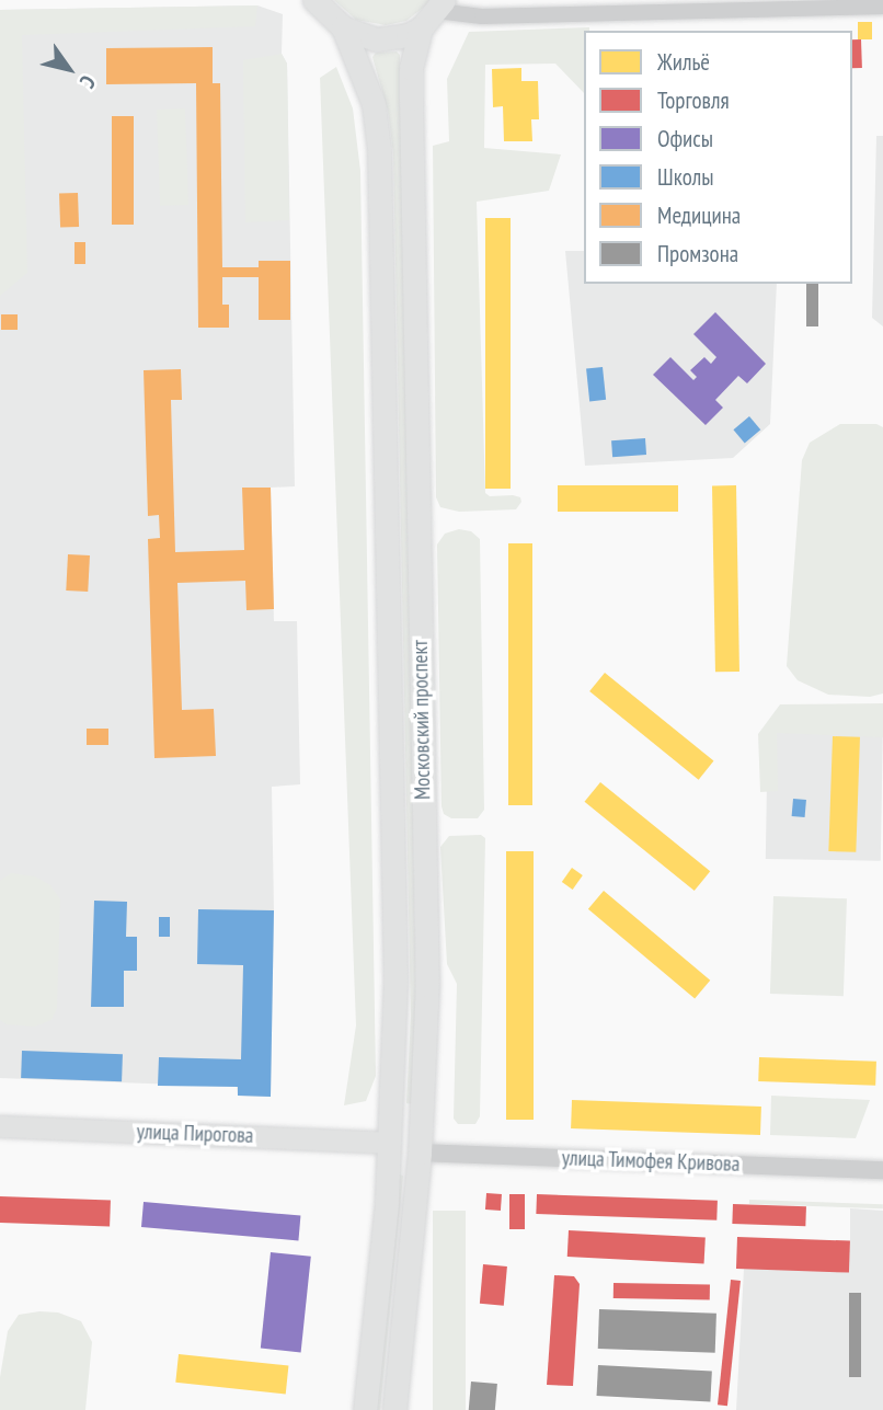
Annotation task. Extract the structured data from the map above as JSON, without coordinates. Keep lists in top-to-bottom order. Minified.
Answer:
{"streets":{"main road":["Московский проспект","улица Пирогова"],"street":["улица Тимофея Кривова"]},"crossings":[["Московский проспект","улица Пирогова"],["Московский проспект","улица Тимофея Кривова"]],"legend":["Жильё","Торговля","Офисы","Школы","Медицина","Промзона"],"north":"bottom right"}
